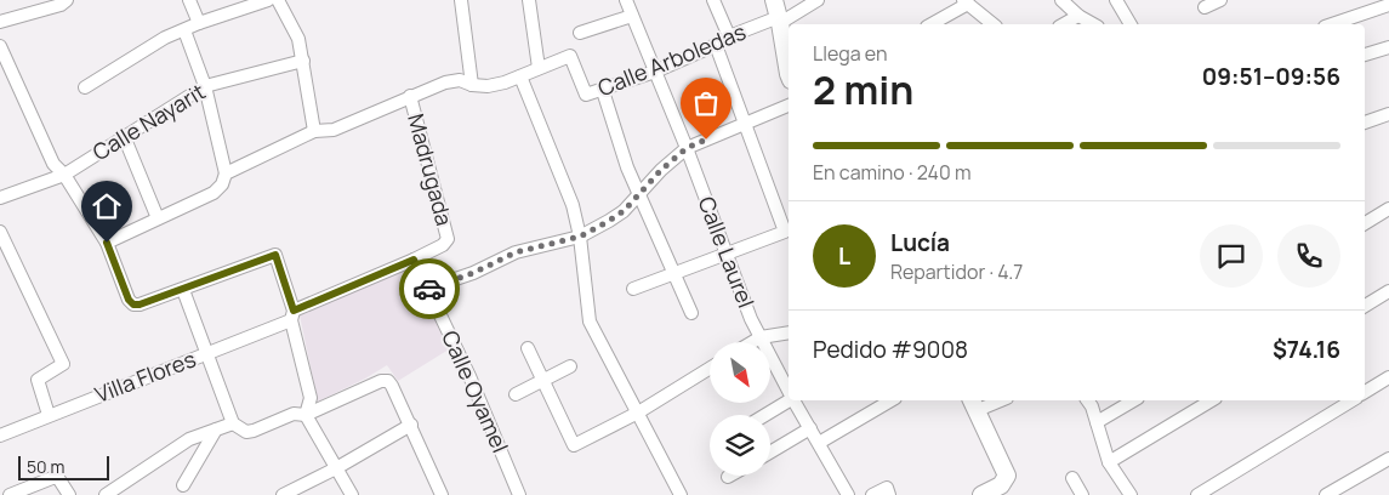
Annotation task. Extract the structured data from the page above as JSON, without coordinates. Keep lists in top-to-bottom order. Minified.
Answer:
{"streets":{"street":["Calle Arboledas","Calle Nayarit","Madrugada","Calle Laurel","Villa Flores","Calle Oyamel"]},"crossings":[["Calle Arboledas","Madrugada"],["Calle Arboledas","Calle Laurel"],["Madrugada","Villa Flores"],["Madrugada","Calle Oyamel"],["Villa Flores","Calle Oyamel"]],"scale_bar":"50 m","north":"bottom right","page":{"heading":["2 min","Llega en","09:51–09:56"],"panel":["Lucía","Repartidor · 4.7","Pedido #9008","$74.16"],"bar":"En camino · 240 m","round":"L","scale":"50 m"}}
